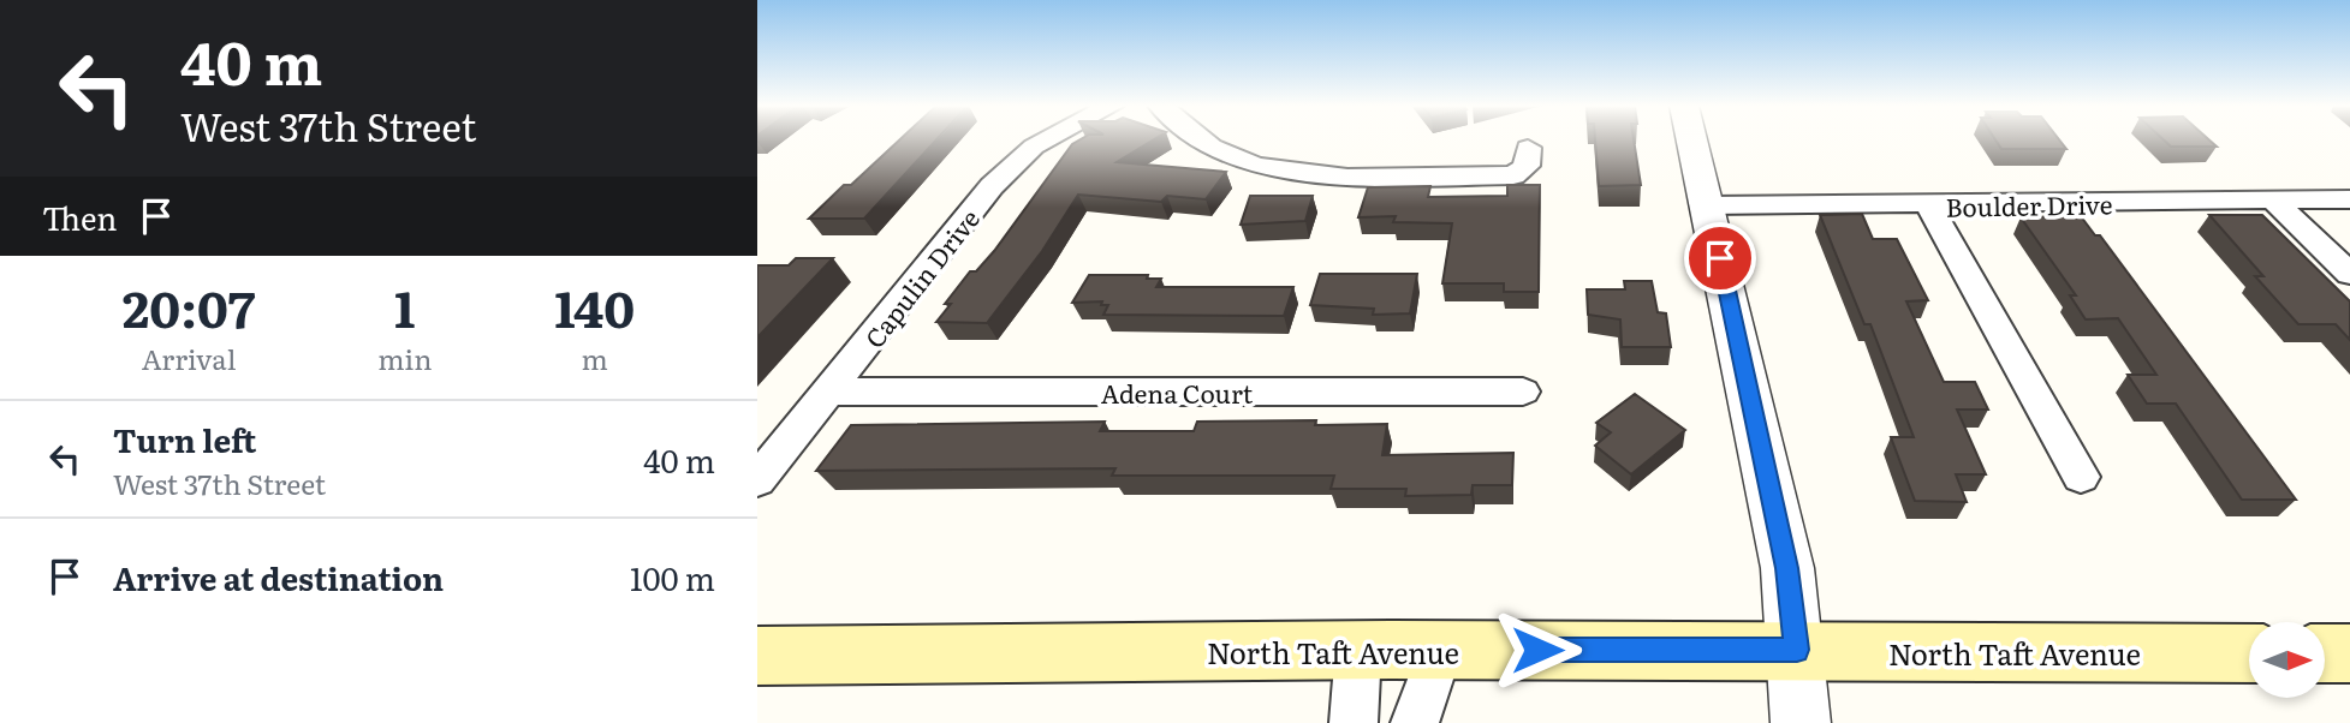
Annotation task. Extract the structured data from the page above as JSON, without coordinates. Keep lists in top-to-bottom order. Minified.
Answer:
{"streets":{"main road":["North Taft Avenue"],"street":["Boulder Drive","Capulin Drive","Adena Court"]},"crossings":[["Capulin Drive","Adena Court"]],"north":"right","page":{"turn":["40 m","West 37th Street"],"then":"Then","eta":["20:07","Arrival","1","min","140","m"],"list":[{"name":"Turn left","note":"West 37th Street","value":"40 m"},{"name":"Arrive at destination","value":"100 m"}]}}
